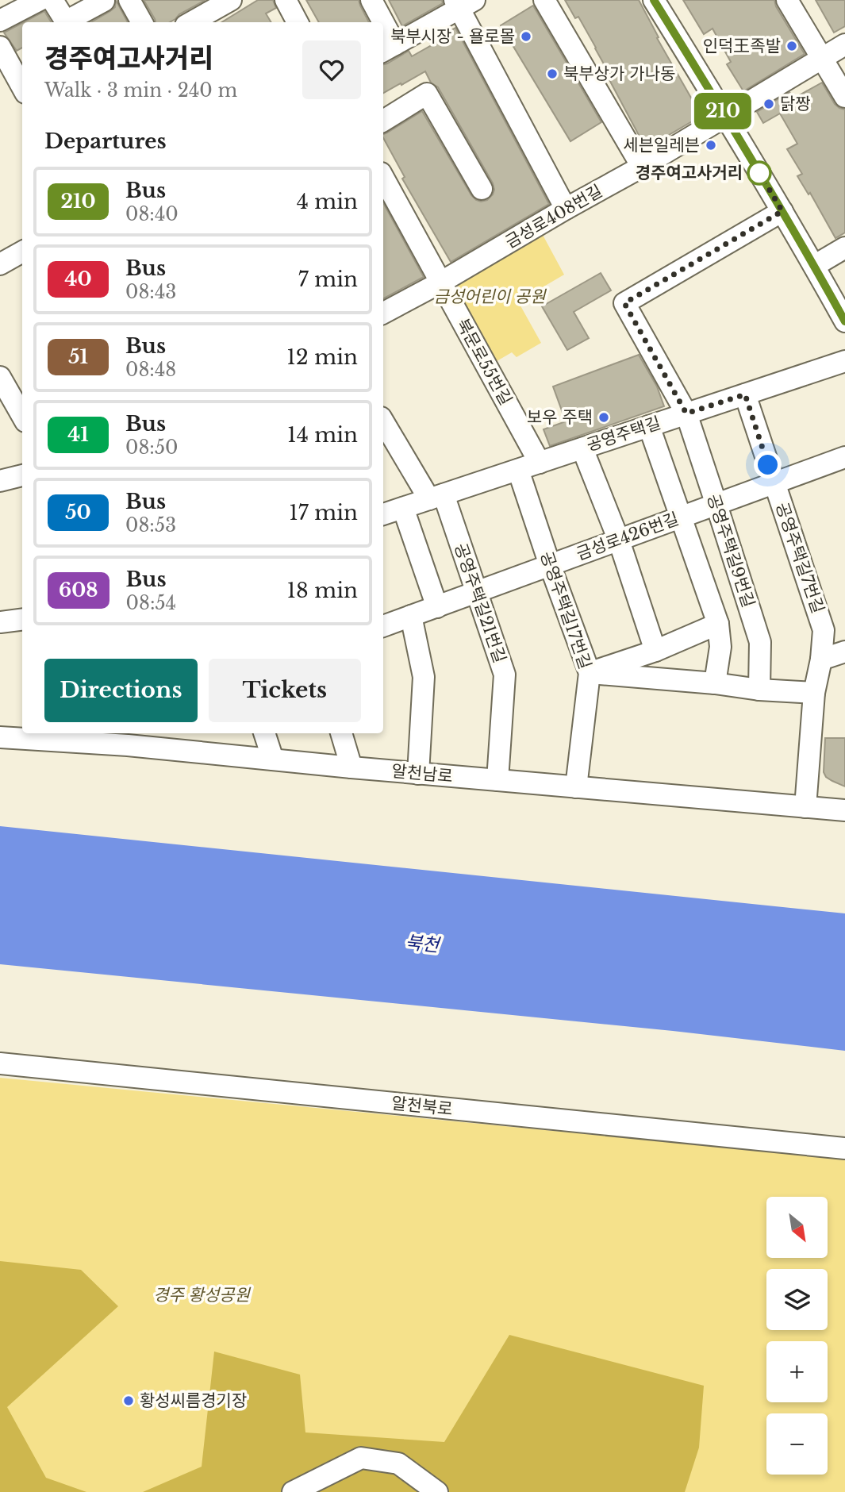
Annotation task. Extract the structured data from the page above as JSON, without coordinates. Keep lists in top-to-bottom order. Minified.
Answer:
{"streets":{"street":["금성로408번길","북문로55번길","공영주택길","금성로426번길","공영주택길9번길","공영주택길7번길","공영주택길21번길","공영주택길17번길","알천남로","알천북로"]},"crossings":[["금성로408번길","북문로55번길"],["북문로55번길","공영주택길"],["공영주택길","공영주택길9번길"],["공영주택길","공영주택길7번길"],["공영주택길","공영주택길21번길"],["공영주택길","공영주택길17번길"],["금성로426번길","공영주택길9번길"],["금성로426번길","공영주택길7번길"],["금성로426번길","공영주택길21번길"],["금성로426번길","공영주택길17번길"],["공영주택길7번길","알천남로"],["공영주택길21번길","알천남로"],["공영주택길17번길","알천남로"]],"water":["북천"],"parks":["금성어린이 공원","경주 황성공원"],"places":["북부시장 - 욜로몰","인덕王족발","북부상가 가나동","닭짱","세븐일레븐","경주여고사거리","보우 주택","황성씨름경기장"],"lines":["bus line 210"],"north":"bottom right","page":{"on_map":"210","heading":[["경주여고사거리","Walk · 3 min · 240 m"],"Departures"],"list":[{"mark":"210","name":"Bus","note":"08:40","value":"4 min"},{"mark":"40","name":"Bus","note":"08:43","value":"7 min"},{"mark":"51","name":"Bus","note":"08:48","value":"12 min"},{"mark":"41","name":"Bus","note":"08:50","value":"14 min"},{"mark":"50","name":"Bus","note":"08:53","value":"17 min"},{"mark":"608","name":"Bus","note":"08:54","value":"18 min"}],"buttons":["Directions","Tickets"],"map_buttons":["+","−"]}}
